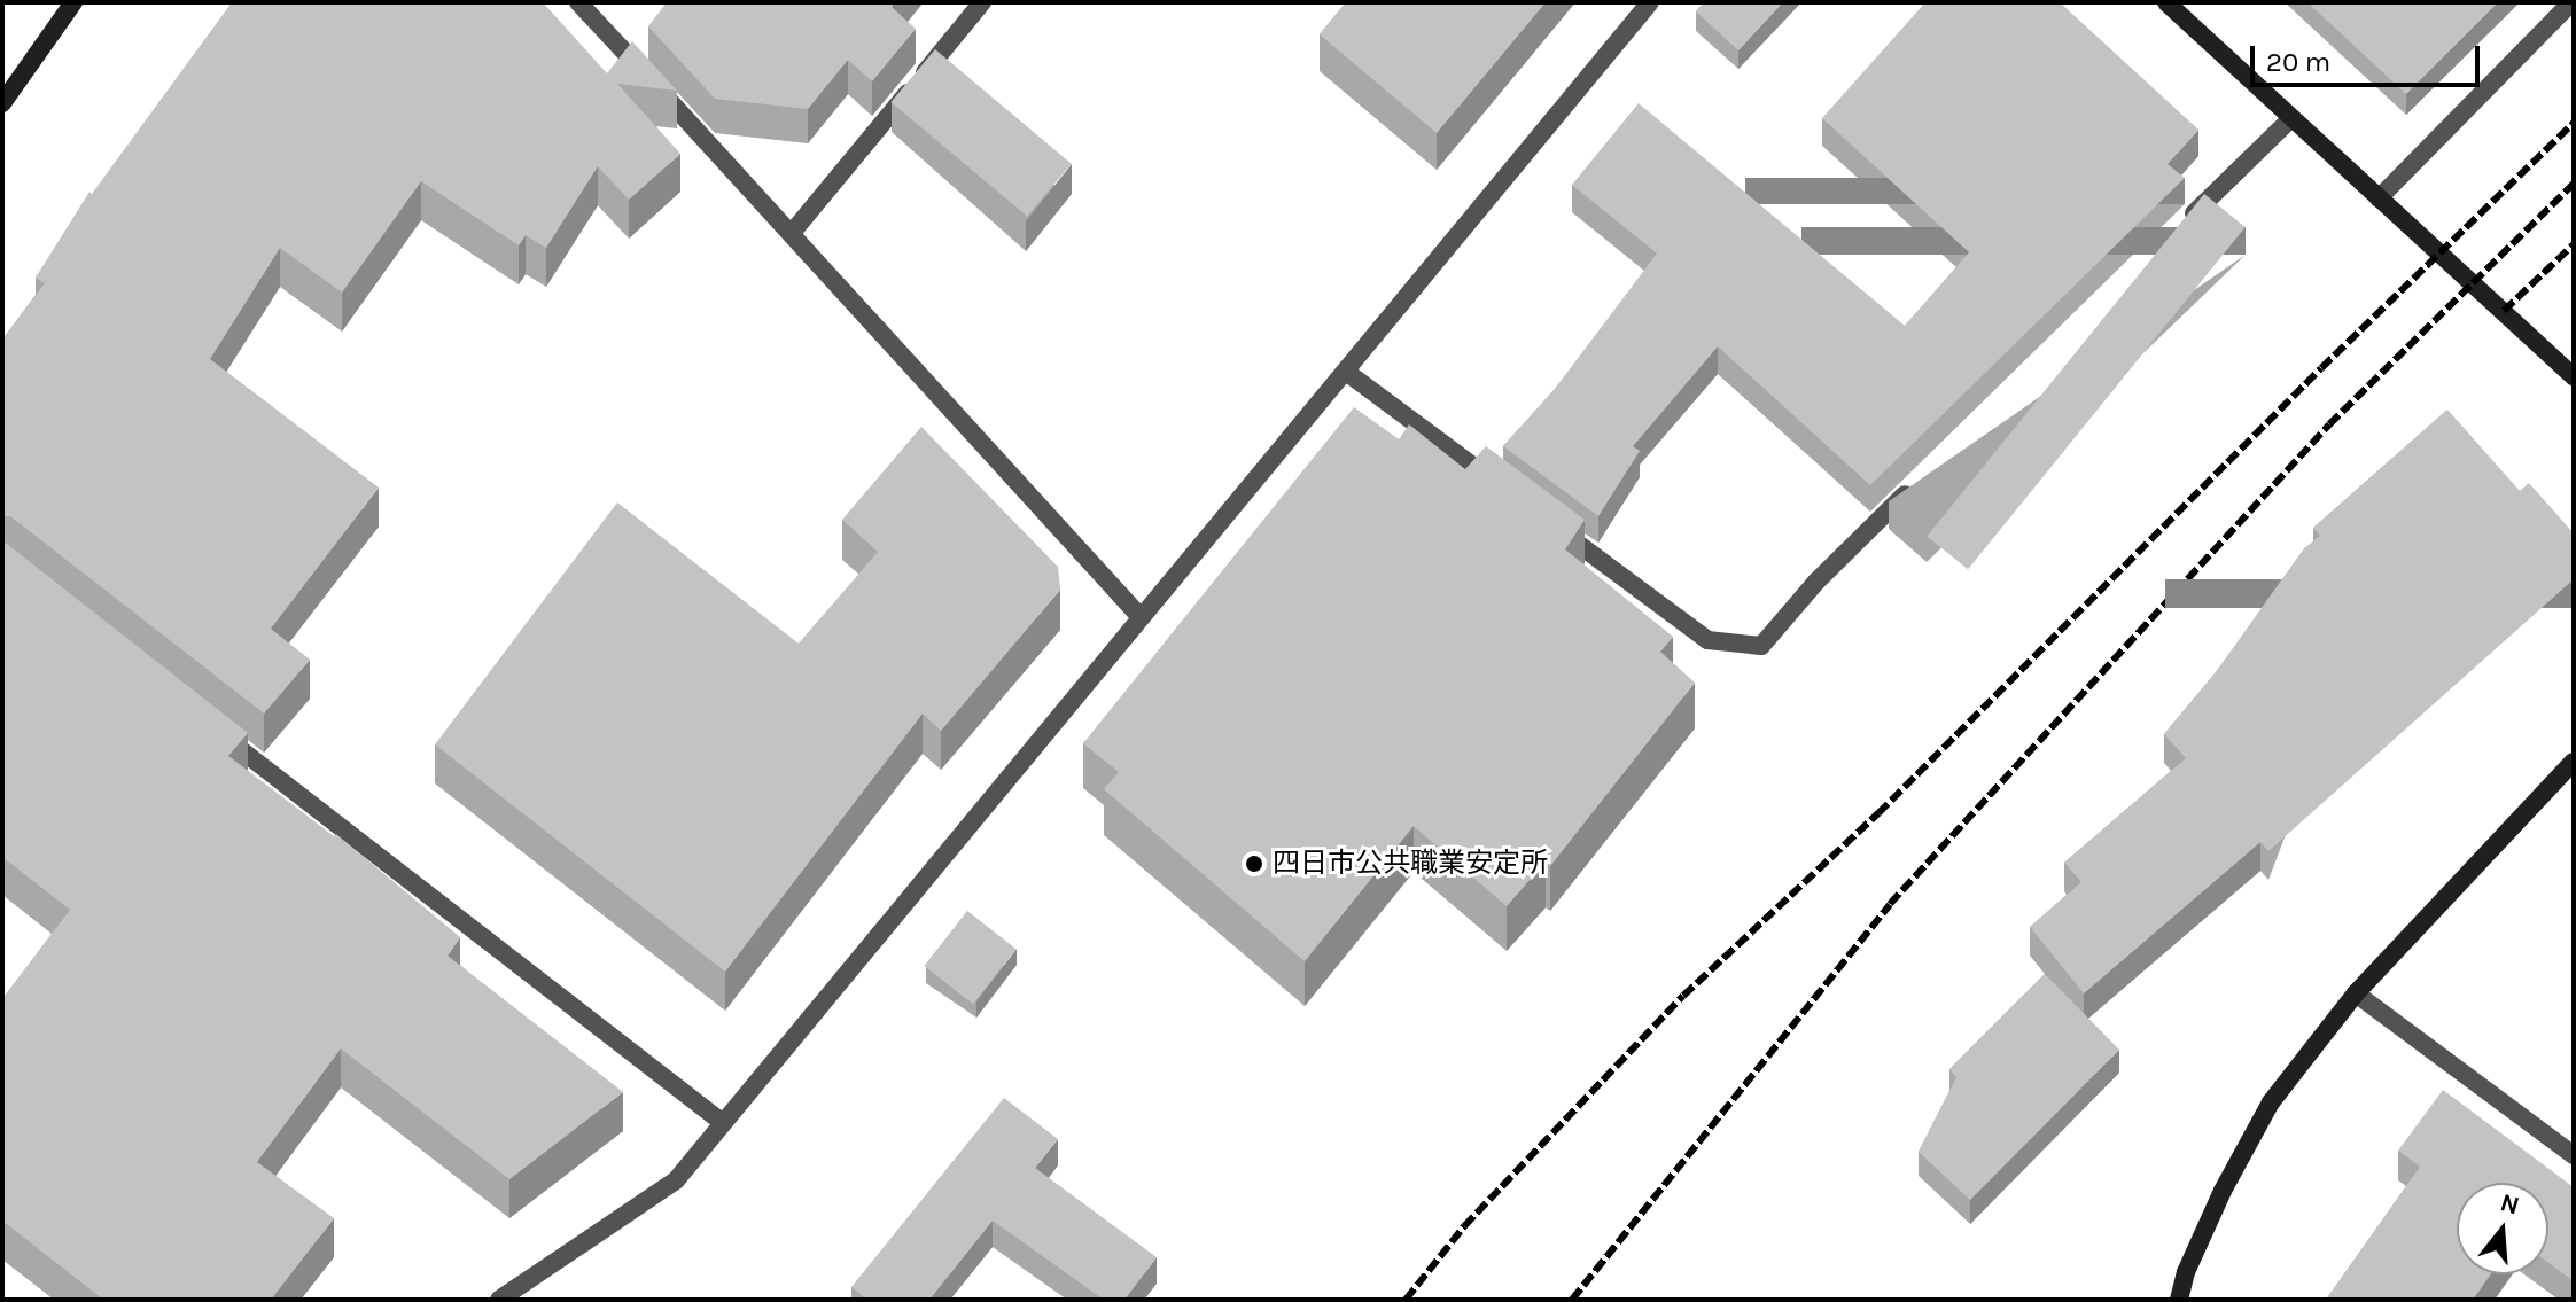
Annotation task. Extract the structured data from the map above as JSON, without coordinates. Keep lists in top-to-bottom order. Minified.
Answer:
{"places":["四日市公共職業安定所"],"scale_bar":"20 m","north":"top"}
